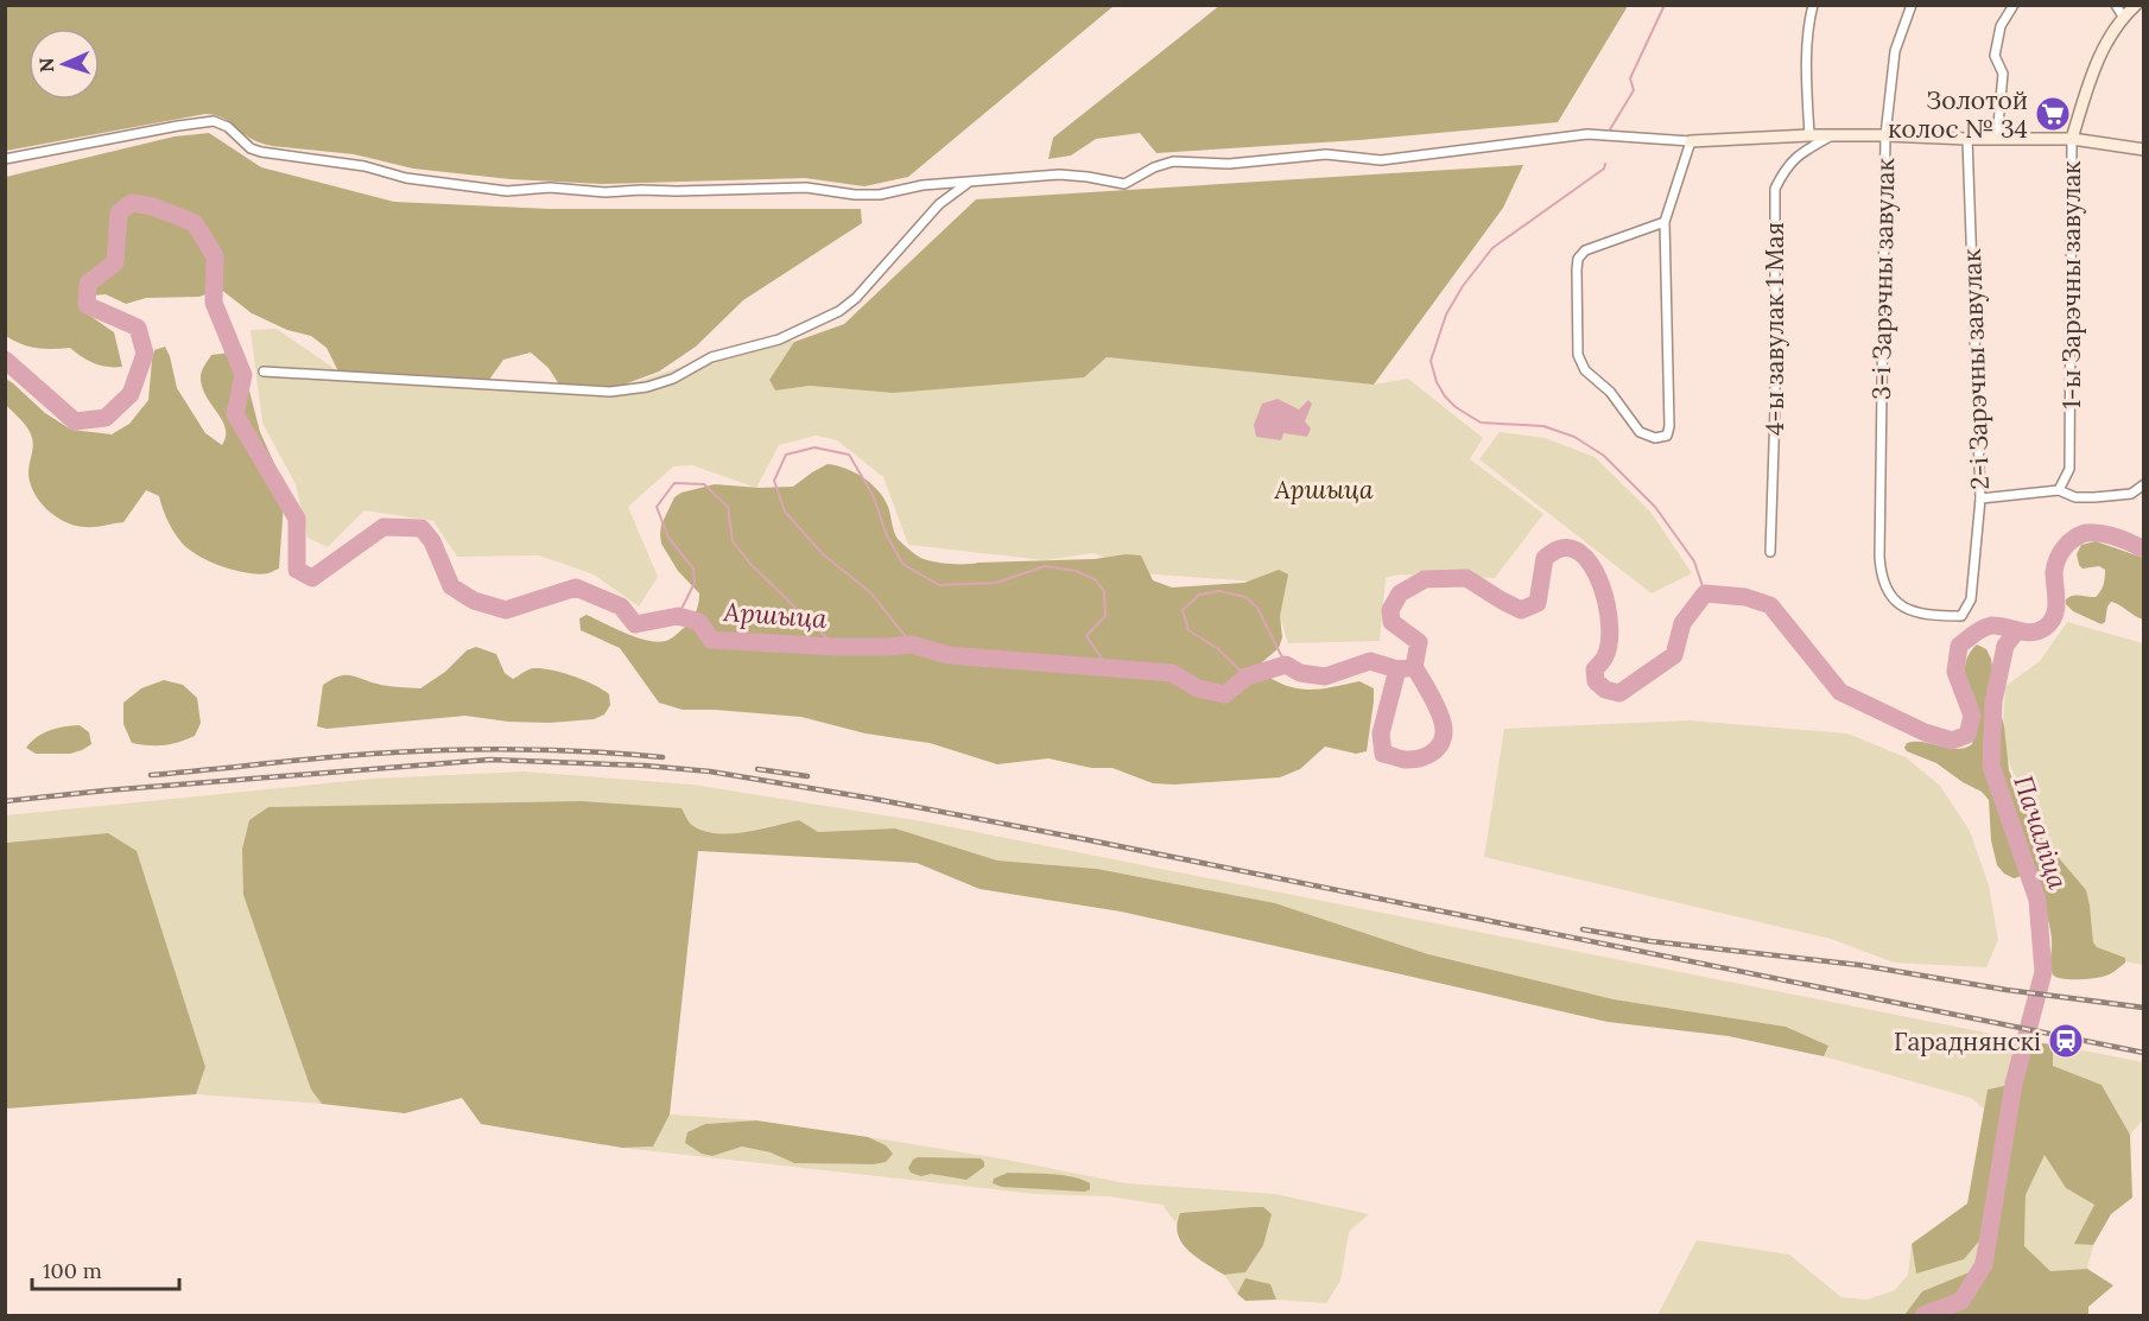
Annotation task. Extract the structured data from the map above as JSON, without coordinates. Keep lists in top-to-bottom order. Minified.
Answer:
{"streets":{"street":["3-і Зарэчны завулак","1-ы Зарэчны завулак","4-ы завулак 1 Мая","2-і Зарэчны завулак"]},"crossings":[["3-і Зарэчны завулак","2-і Зарэчны завулак"]],"water":["Аршыца","Пачаліца"],"parks":["Аршыца"],"places":{"supermarket":["Золотой колос № 34"],"station":["Гараднянскі"]},"scale_bar":"100 m","north":"left"}
